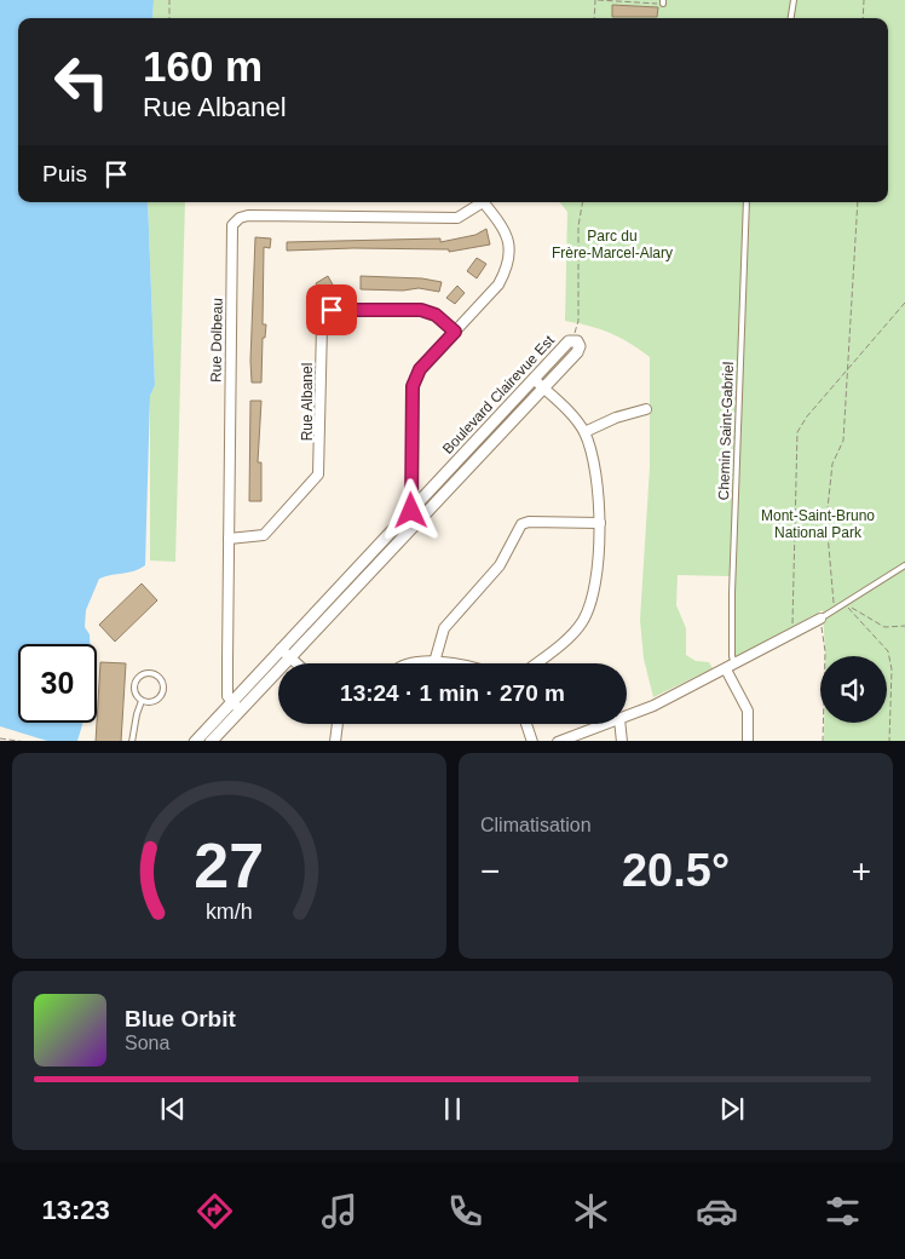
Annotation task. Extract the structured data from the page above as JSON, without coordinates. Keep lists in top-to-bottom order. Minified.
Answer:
{"streets":{"street":["Rue Dolbeau","Boulevard Clairevue Est","Rue Albanel"],"lane":["Chemin Saint-Gabriel"]},"crossings":[["Rue Dolbeau","Boulevard Clairevue Est"],["Rue Dolbeau","Rue Albanel"]],"parks":["Parc du Frère-Marcel-Alary","Mont-Saint-Bruno National Park"],"page":{"turn":["160 m","Rue Albanel"],"then":"Puis","limit":"30","trip":"13:24 · 1 min · 270 m","tile":"Climatisation","heat":["−","20.5°","+"],"song":["Blue Orbit","Sona"],"tabs":"13:23","gauge":["27","km/h"]}}
